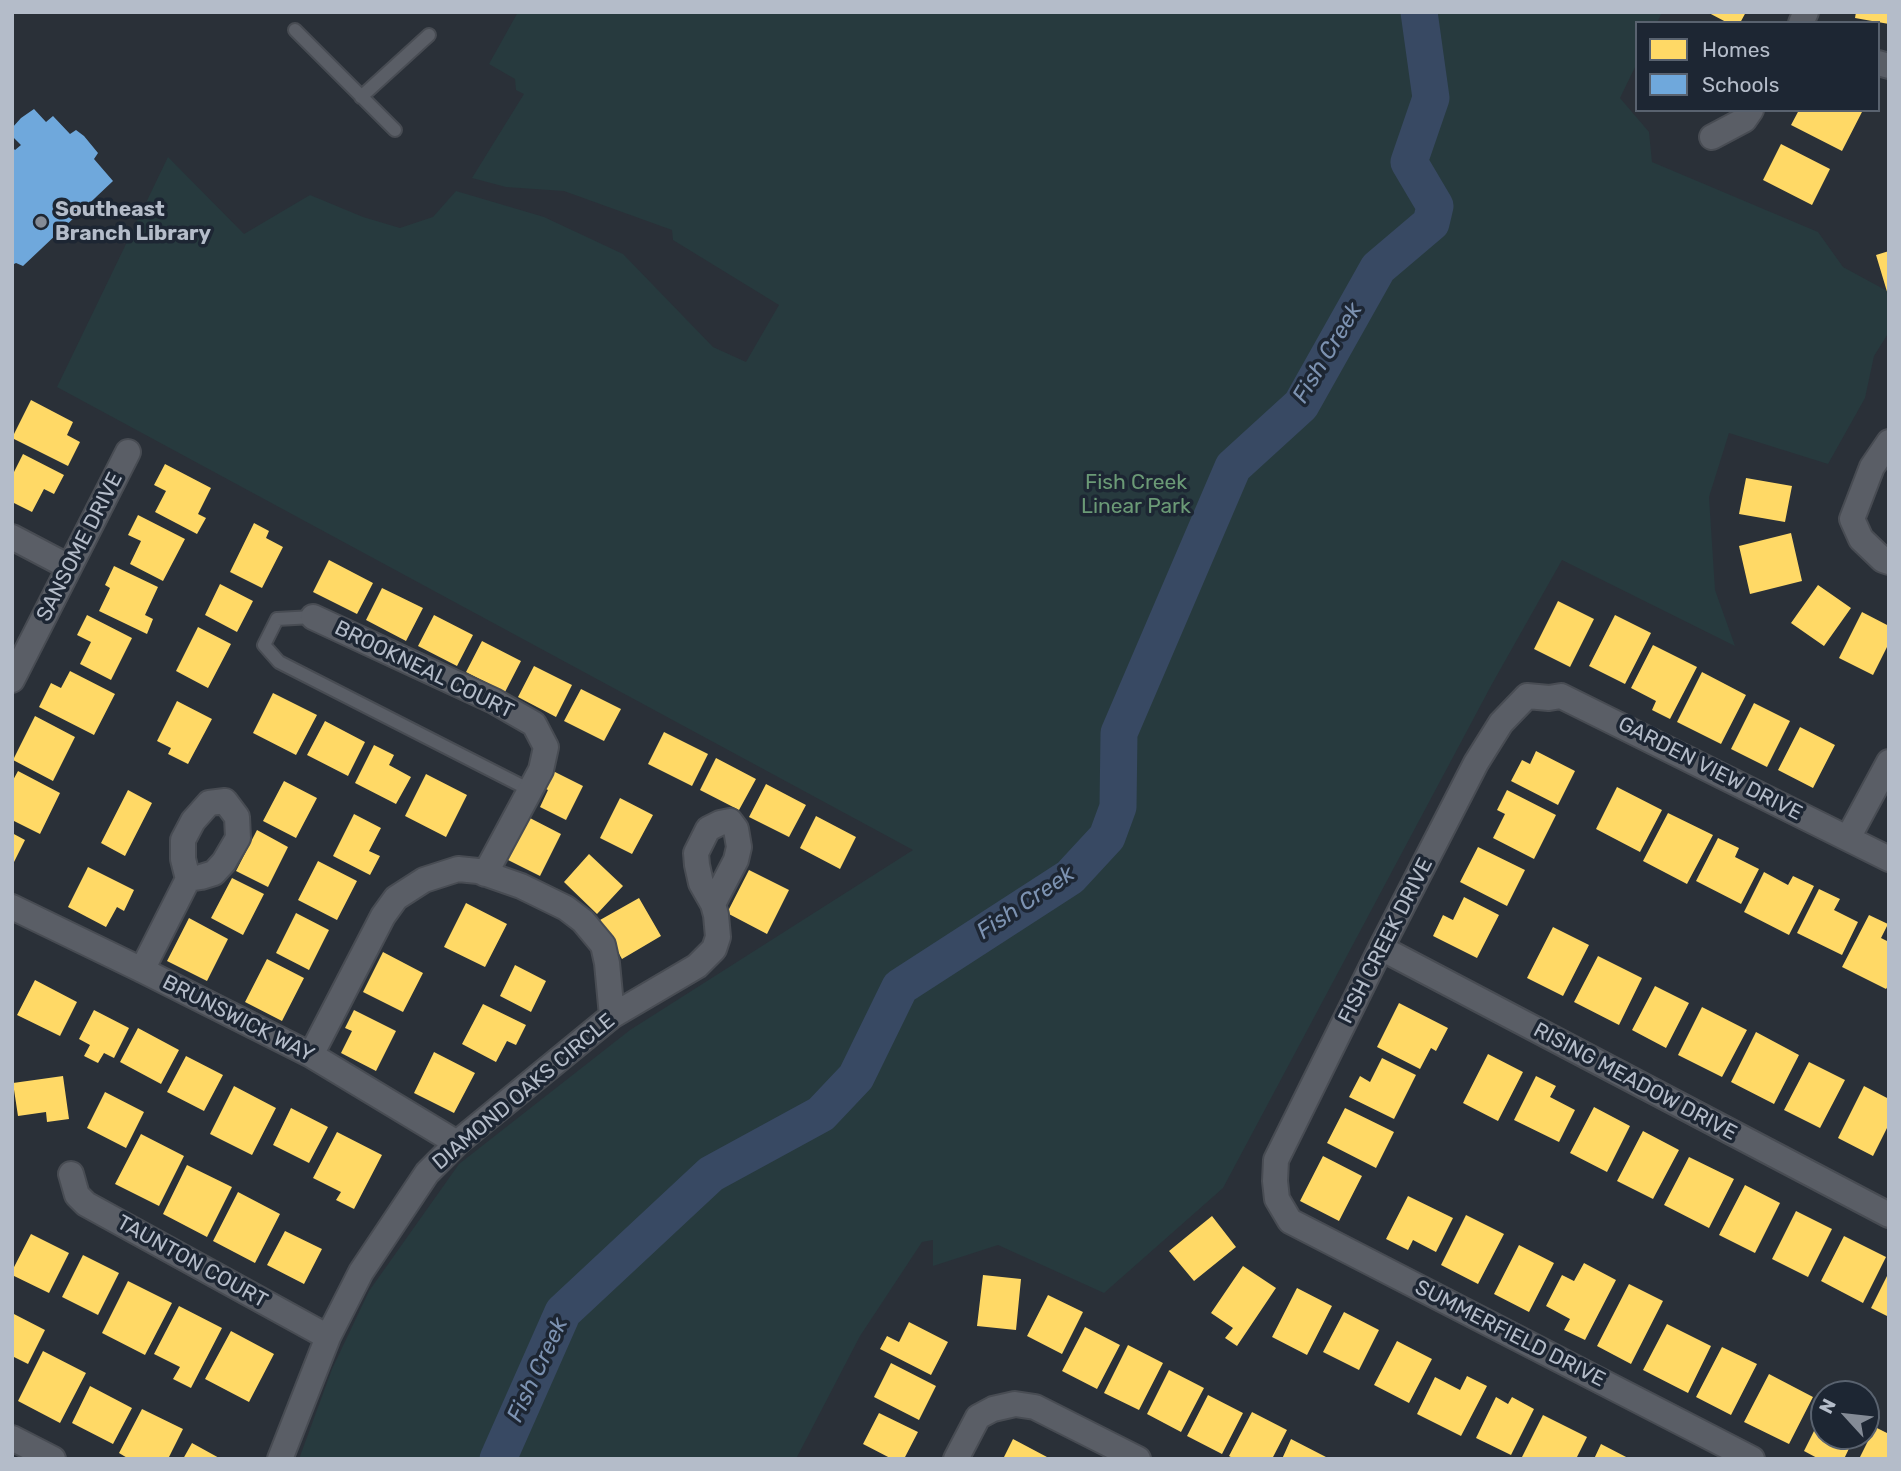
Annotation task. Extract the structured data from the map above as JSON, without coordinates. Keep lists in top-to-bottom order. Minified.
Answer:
{"streets":{"street":["SANSOME DRIVE","BROOKNEAL COURT","GARDEN VIEW DRIVE","FISH CREEK DRIVE","BRUNSWICK WAY","RISING MEADOW DRIVE","DIAMOND OAKS CIRCLE","TAUNTON COURT","SUMMERFIELD DRIVE"]},"crossings":[["GARDEN VIEW DRIVE","FISH CREEK DRIVE"],["FISH CREEK DRIVE","RISING MEADOW DRIVE"],["FISH CREEK DRIVE","SUMMERFIELD DRIVE"],["BRUNSWICK WAY","DIAMOND OAKS CIRCLE"],["DIAMOND OAKS CIRCLE","TAUNTON COURT"]],"water":["Fish Creek"],"parks":["Fish Creek Linear Park"],"places":["Southeast Branch Library"],"legend":["Homes","Schools"],"north":"top left"}
